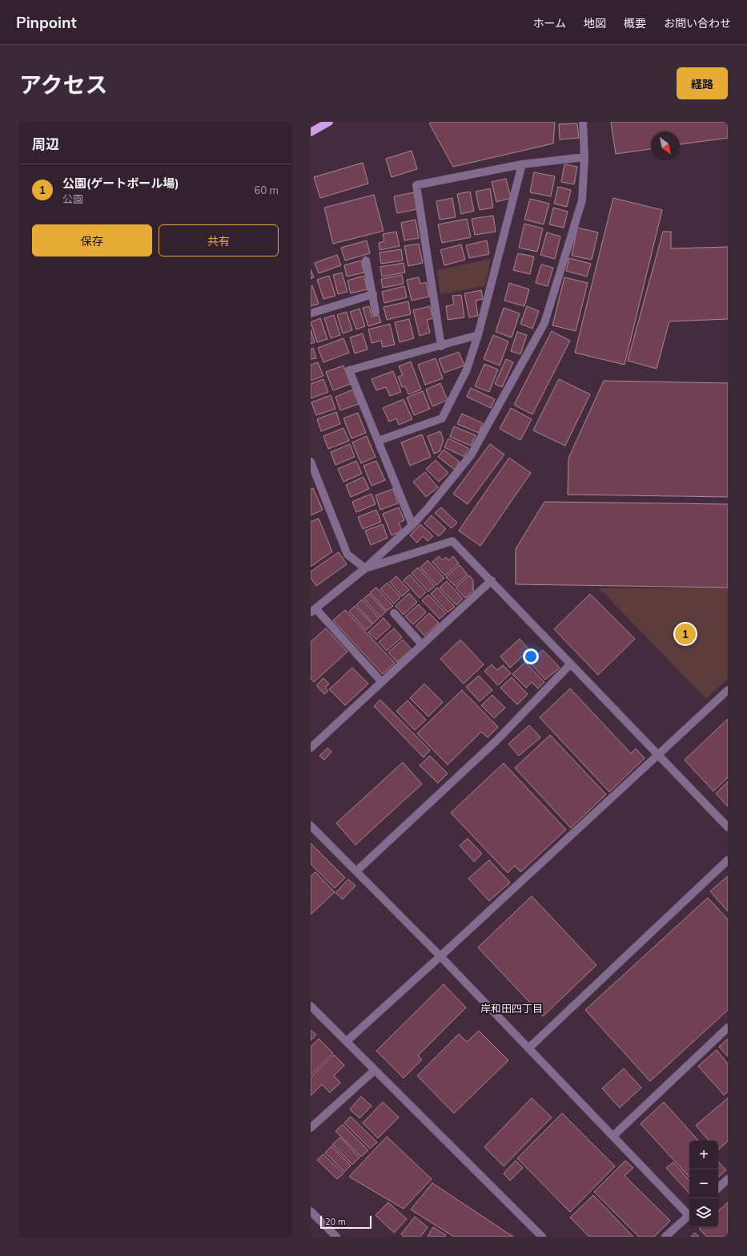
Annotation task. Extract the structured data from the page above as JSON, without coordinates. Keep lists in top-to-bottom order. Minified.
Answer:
{"districts":["岸和田四丁目"],"scale_bar":"20 m","north":"bottom right","page":{"header":"Pinpoint","nav":["ホーム","地図","概要","お問い合わせ"],"title":"アクセス","buttons":["経路",["保存","共有"]],"heading":"周辺","list":[{"mark":"1","name":"公園(ゲートボール場)","note":"公園","value":"60 m"}],"pins":"1","map_buttons":["+","−"],"scale":"20 m"}}
